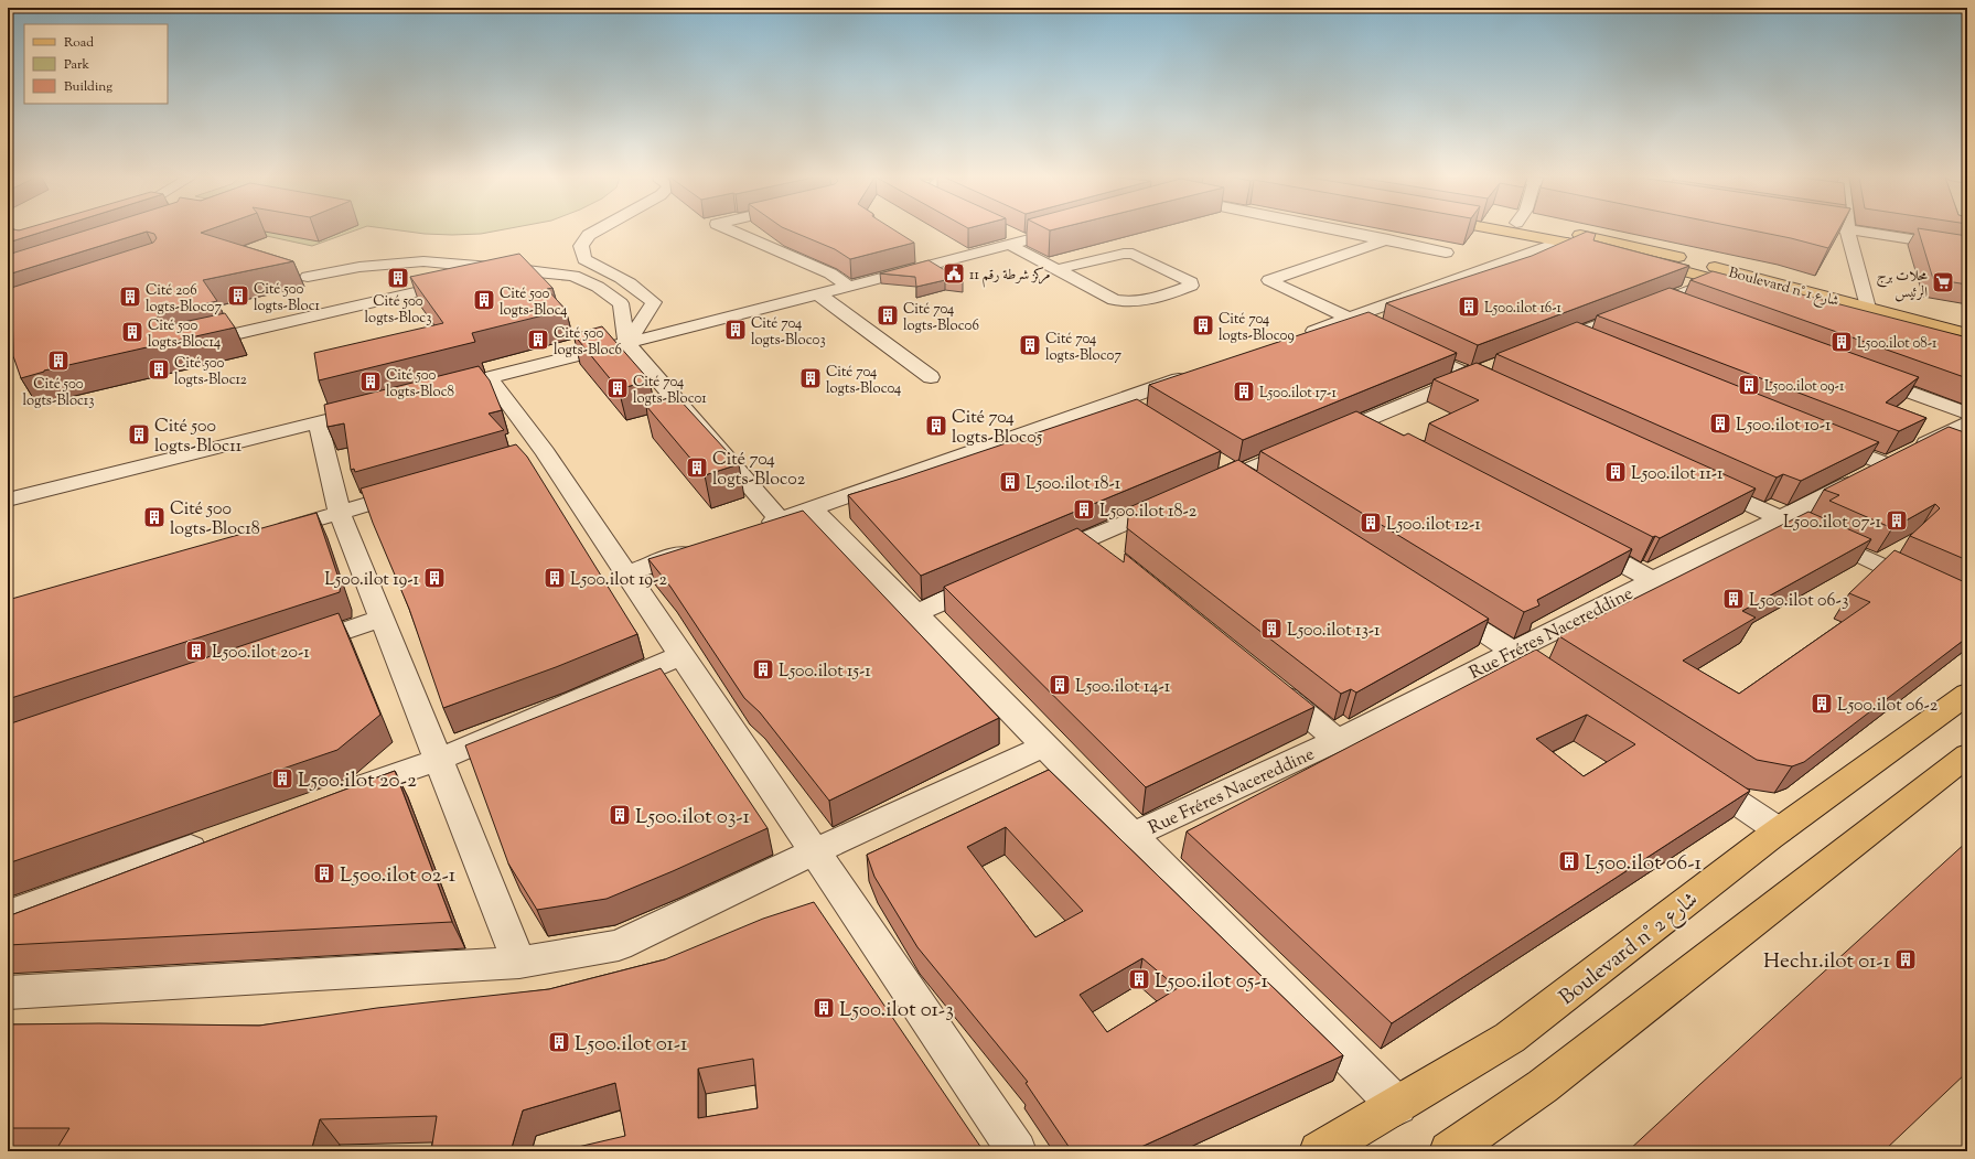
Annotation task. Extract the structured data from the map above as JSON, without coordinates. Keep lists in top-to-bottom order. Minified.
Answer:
{"streets":{"main road":["Boulevard n° شارع 1","Boulevard n° شارع 2"],"street":["Rue Fréres Nacereddine"]},"places":{"public building":["مركز شرطة رقم 11"],"building":["Cité 500 logts-Bloc3","Cité 500 logts-Bloc1","Cité 206 logts-Bloc07","Cité 500 logts-Bloc4","L500.ilot 16-1","Cité 704 logts-Bloc06","Cité 704 logts-Bloc09","Cité 704 logts-Bloc03","Cité 500 logts-Bloc14","Cité 500 logts-Bloc6","L500.ilot 08-1","Cité 704 logts-Bloc07","Cité 500 logts-Bloc13","Cité 500 logts-Bloc12","Cité 704 logts-Bloc04","Cité 500 logts-Bloc8","L500.ilot 09-1","Cité 704 logts-Bloc01","L500.ilot 17-1","L500.ilot 10-1","Cité 704 logts-Bloc05","Cité 500 logts-Bloc11","Cité 704 logts-Bloc02","L500.ilot 11-1","L500.ilot 18-1","L500.ilot 18-2","Cité 500 logts-Bloc18","L500.ilot 07-1","L500.ilot 12-1","L500.ilot 19-1","L500.ilot 19-2","L500.ilot 06-3","L500.ilot 13-1","L500.ilot 20-1","L500.ilot 15-1","L500.ilot 14-1","L500.ilot 06-2","L500.ilot 20-2","L500.ilot 03-1","L500.ilot 06-1","L500.ilot 02-1","Hech1.ilot 01-1","L500.ilot 05-1","L500.ilot 01-3","L500.ilot 01-1"],"supermarket":["محلات برج الرئيس"]},"legend":["Road","Park","Building"]}
